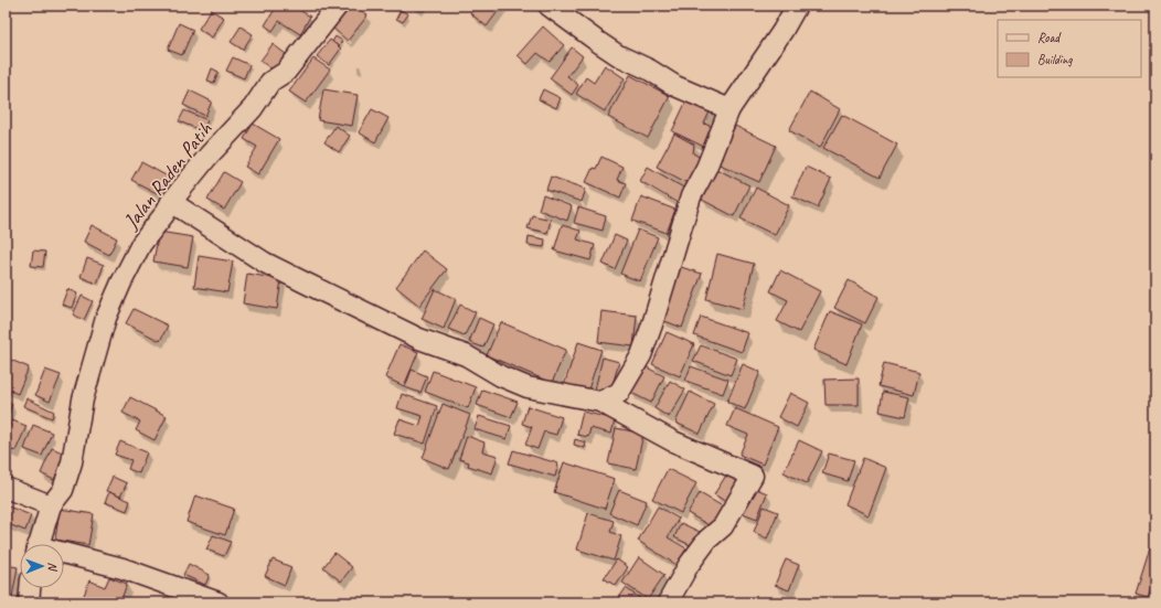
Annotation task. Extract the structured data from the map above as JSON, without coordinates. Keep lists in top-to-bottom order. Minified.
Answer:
{"streets":{"street":["Jalan Raden Patih"]},"legend":["Road","Building"],"north":"right"}
